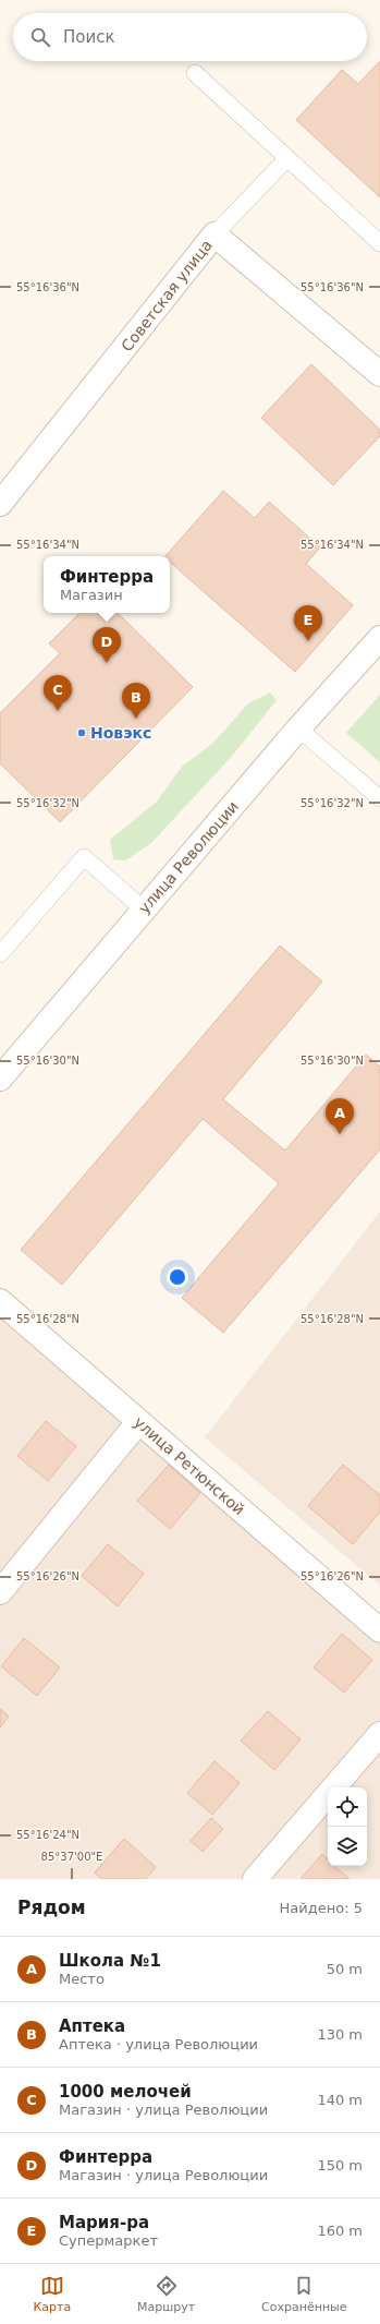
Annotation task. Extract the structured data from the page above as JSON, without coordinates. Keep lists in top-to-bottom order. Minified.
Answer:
{"streets":{"street":["Советская улица","улица Революции","улица Ретюнской"]},"places":["Новэкс"],"page":{"search":"Поиск","popup":["Финтерра","Магазин"],"pins":["E","D","C","B","A"],"heading":["Рядом","Найдено: 5"],"list":[{"mark":"A","name":"Школа №1","note":"Место","value":"50 m"},{"mark":"B","name":"Аптека","note":"Аптека · улица Революции","value":"130 m"},{"mark":"C","name":"1000 мелочей","note":"Магазин · улица Революции","value":"140 m"},{"mark":"D","name":"Финтерра","note":"Магазин · улица Революции","value":"150 m"},{"mark":"E","name":"Мария-ра","note":"Супермаркет","value":"160 m"}],"nav":["Карта","Маршрут","Сохранённые"]},"coordinates":["55°16'36\"N","55°16'34\"N","55°16'32\"N","55°16'30\"N","55°16'28\"N","55°16'26\"N","55°16'24\"N","85°37'00\"E"]}
